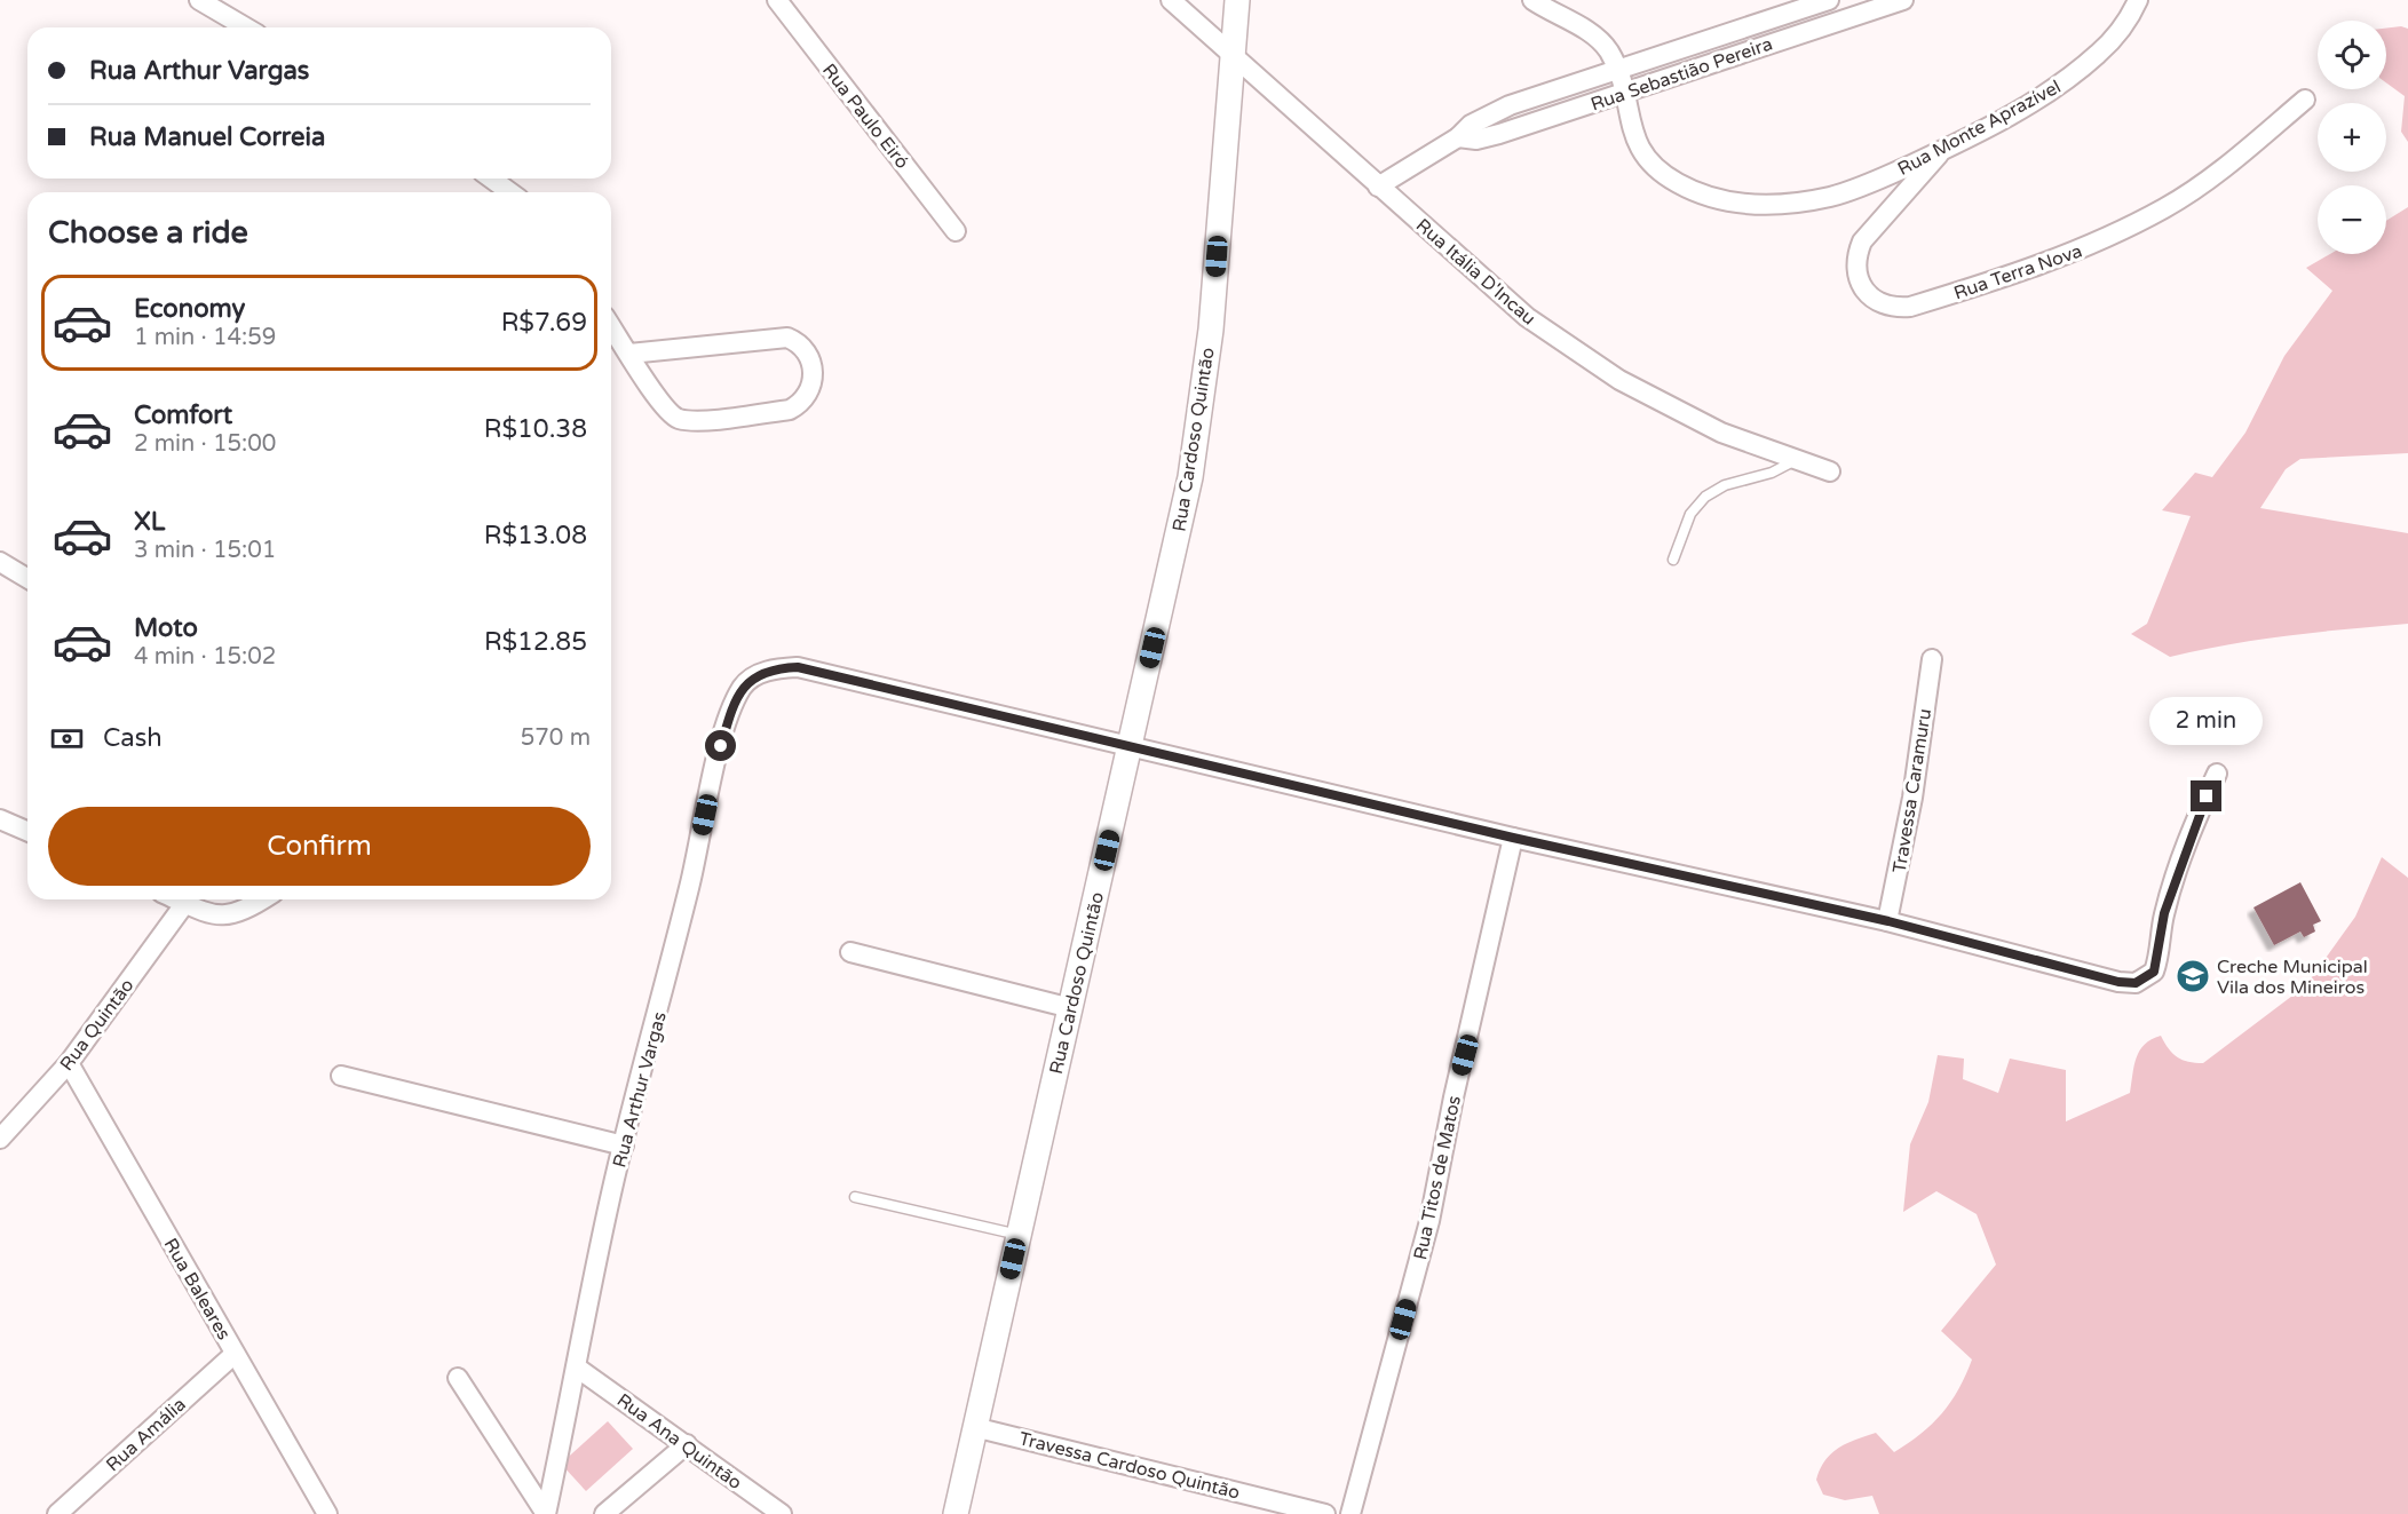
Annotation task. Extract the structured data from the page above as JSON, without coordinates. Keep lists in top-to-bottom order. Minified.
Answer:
{"streets":{"street":["Rua Sebastião Pereira","Rua Paulo Eiró","Rua Monte Aprazível","Rua Itália D'Incau","Rua Terra Nova","Rua Cardoso Quintão","Travessa Caramuru","Rua Quintão","Rua Arthur Vargas","Rua Titos de Matos","Rua Baleares","Rua Amália","Rua Ana Quintão","Travessa Cardoso Quintão"]},"crossings":[["Rua Sebastião Pereira","Rua Monte Aprazível"],["Rua Sebastião Pereira","Rua Itália D'Incau"],["Rua Monte Aprazível","Rua Terra Nova"],["Rua Itália D'Incau","Rua Cardoso Quintão"],["Rua Cardoso Quintão","Rua Arthur Vargas"],["Rua Cardoso Quintão","Travessa Cardoso Quintão"],["Rua Quintão","Rua Baleares"],["Rua Arthur Vargas","Rua Ana Quintão"],["Rua Baleares","Rua Amália"]],"places":{"school or university":["Creche Municipal Vila dos Mineiros"]},"page":{"map_buttons":["+","−"],"banner":["Rua Arthur Vargas","Rua Manuel Correia"],"heading":"Choose a ride","list":[{"name":"Economy","note":"1 min · 14:59","value":"R$7.69"},{"name":"Comfort","note":"2 min · 15:00","value":"R$10.38"},{"name":"XL","note":"3 min · 15:01","value":"R$13.08"},{"name":"Moto","note":"4 min · 15:02","value":"R$12.85"}],"bubble":"2 min","pay":["Cash","570 m"],"buttons":"Confirm"}}
